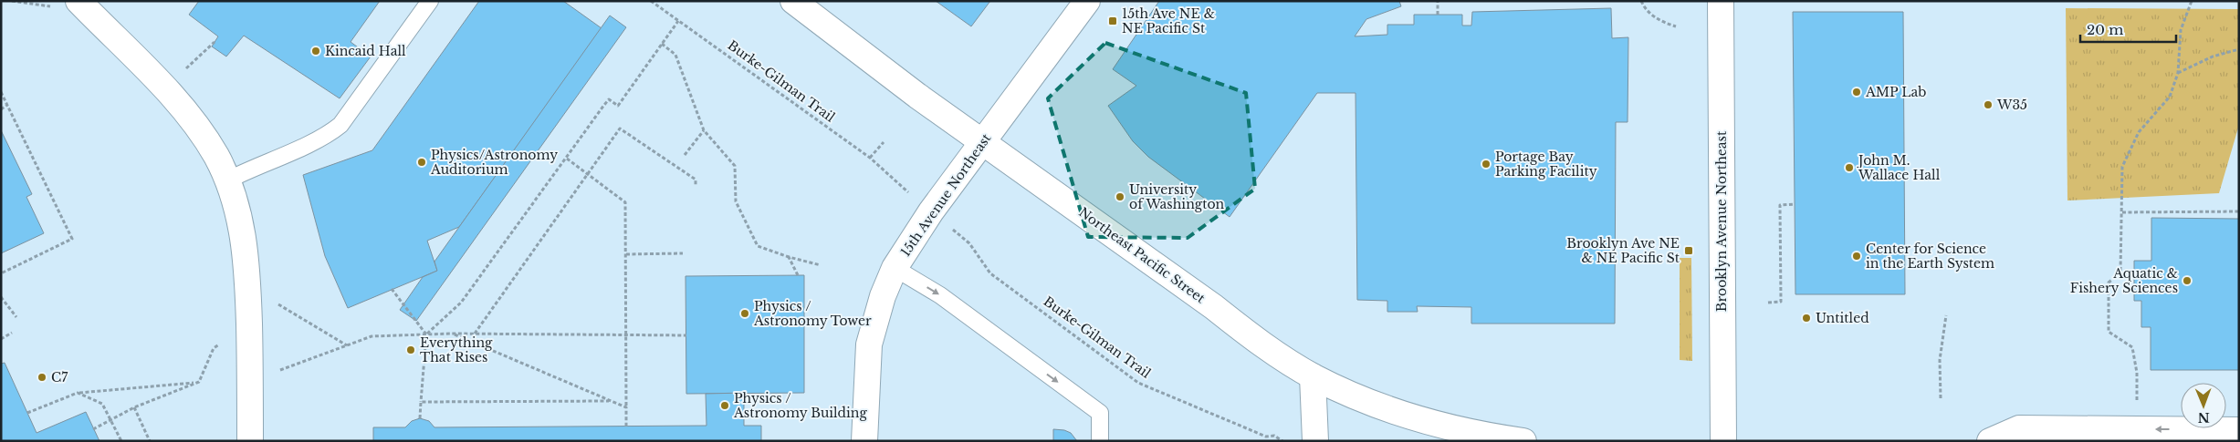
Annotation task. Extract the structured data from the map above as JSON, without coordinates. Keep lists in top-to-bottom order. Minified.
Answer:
{"streets":{"main road":["15th Avenue Northeast","Brooklyn Avenue Northeast","Northeast Pacific Street"],"path":["Burke-Gilman Trail"]},"crossings":[["15th Avenue Northeast","Northeast Pacific Street"]],"places":{"transit":["15th Ave NE & NE Pacific St","Brooklyn Ave NE & NE Pacific St"],"other":["Kincaid Hall","AMP Lab","W35","Physics/Astronomy Auditorium","Portage Bay Parking Facility","John M. Wallace Hall","University of Washington","Center for Science in the Earth System","Aquatic & Fishery Sciences","Physics / Astronomy Tower","Untitled","Everything That Rises","C7","Physics / Astronomy Building"]},"scale_bar":"20 m","north":"bottom"}
